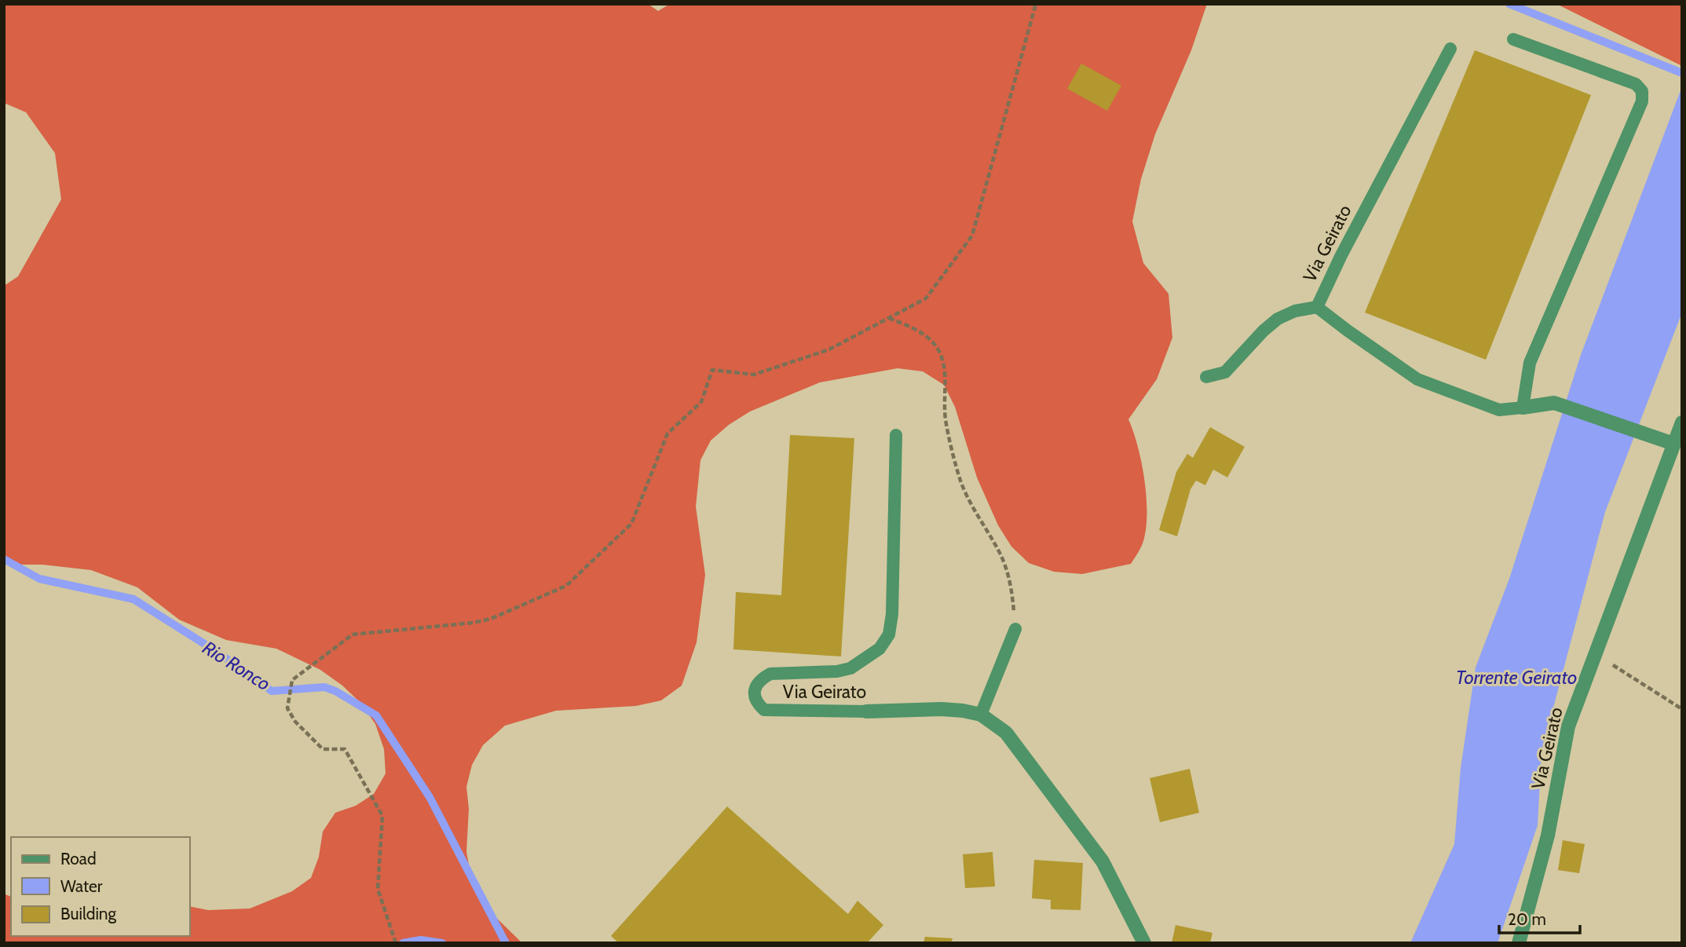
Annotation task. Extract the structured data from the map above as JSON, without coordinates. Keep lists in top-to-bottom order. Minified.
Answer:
{"streets":{"street":["Via Geirato"]},"water":["Rio Ronco","Torrente Geirato"],"legend":["Road","Water","Building"],"scale_bar":"20 m"}
